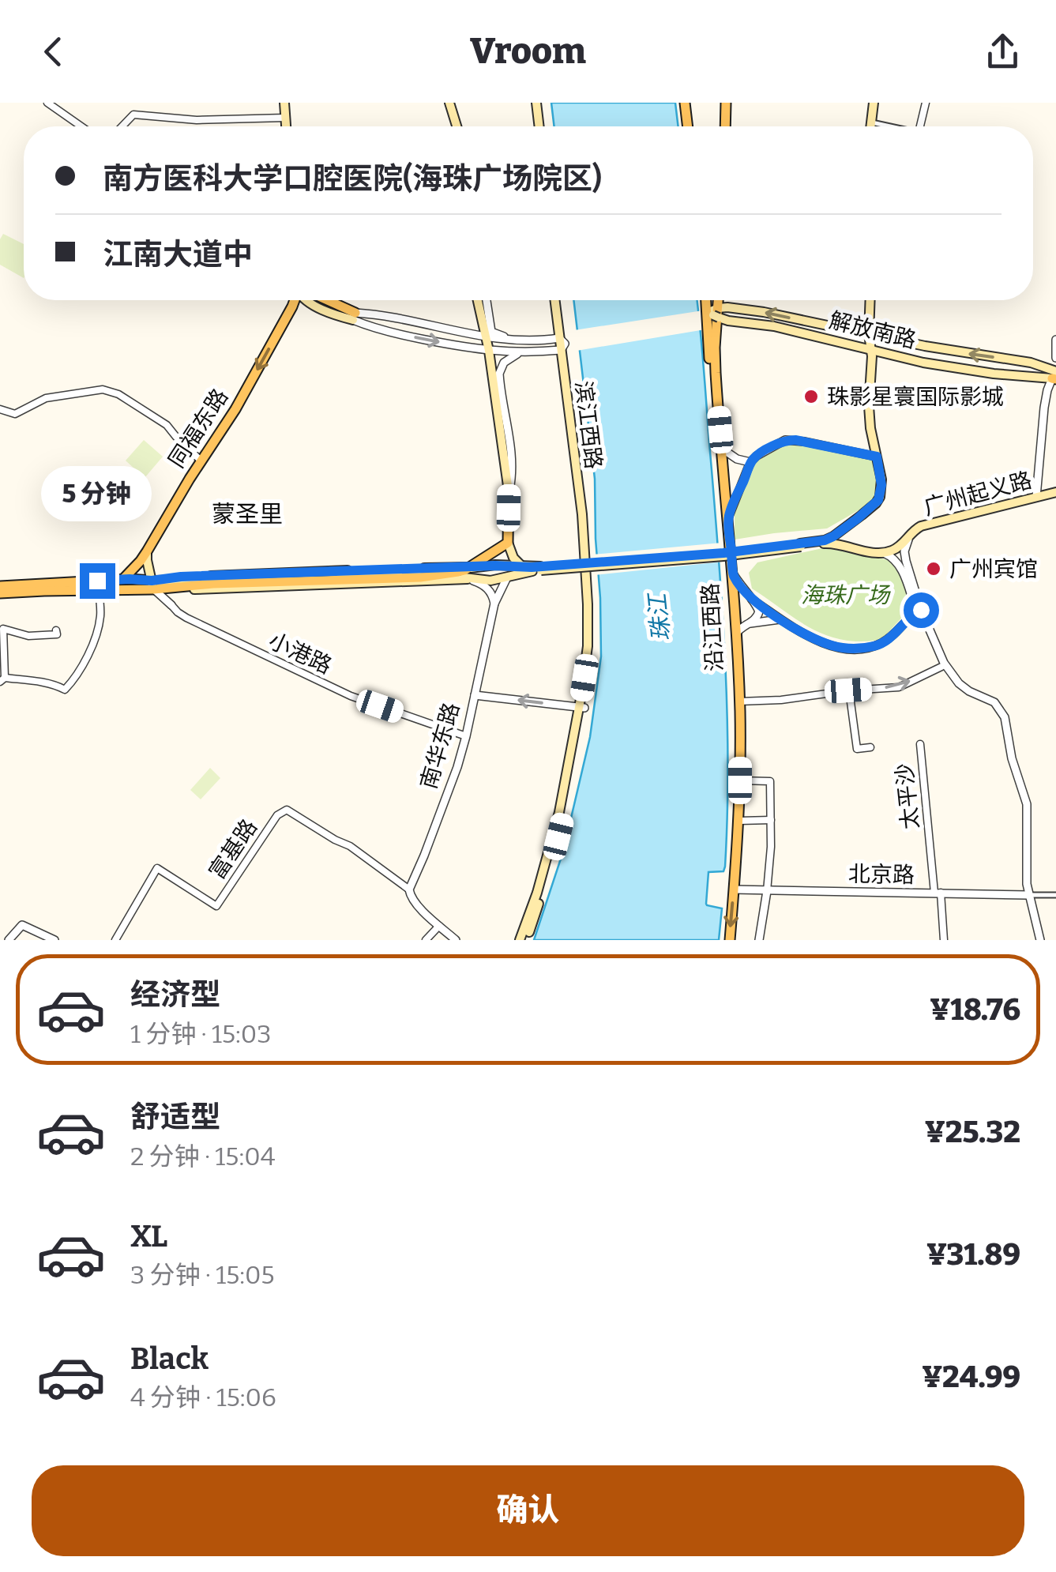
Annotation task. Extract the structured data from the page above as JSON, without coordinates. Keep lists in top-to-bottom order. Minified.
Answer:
{"streets":{"main road":["解放南路","滨江西路","同福东路","广州起义路","沿江西路"],"street":["小港路","南华东路","太平沙","富基路","北京路"]},"crossings":[["解放南路","沿江西路"],["小港路","南华东路"],["南华东路","富基路"],["太平沙","北京路"]],"one_way":["同福东路"],"districts":["蒙圣里"],"water":["珠江"],"parks":["海珠广场"],"places":["珠影星寰国际影城","广州宾馆"],"page":{"header":"Vroom","banner":["南方医科大学口腔医院(海珠广场院区)","江南大道中"],"bubble":"5 分钟","list":[{"name":"经济型","note":"1 分钟 · 15:03","value":"¥18.76"},{"name":"舒适型","note":"2 分钟 · 15:04","value":"¥25.32"},{"name":"XL","note":"3 分钟 · 15:05","value":"¥31.89"},{"name":"Black","note":"4 分钟 · 15:06","value":"¥24.99"}],"buttons":"确认"}}
